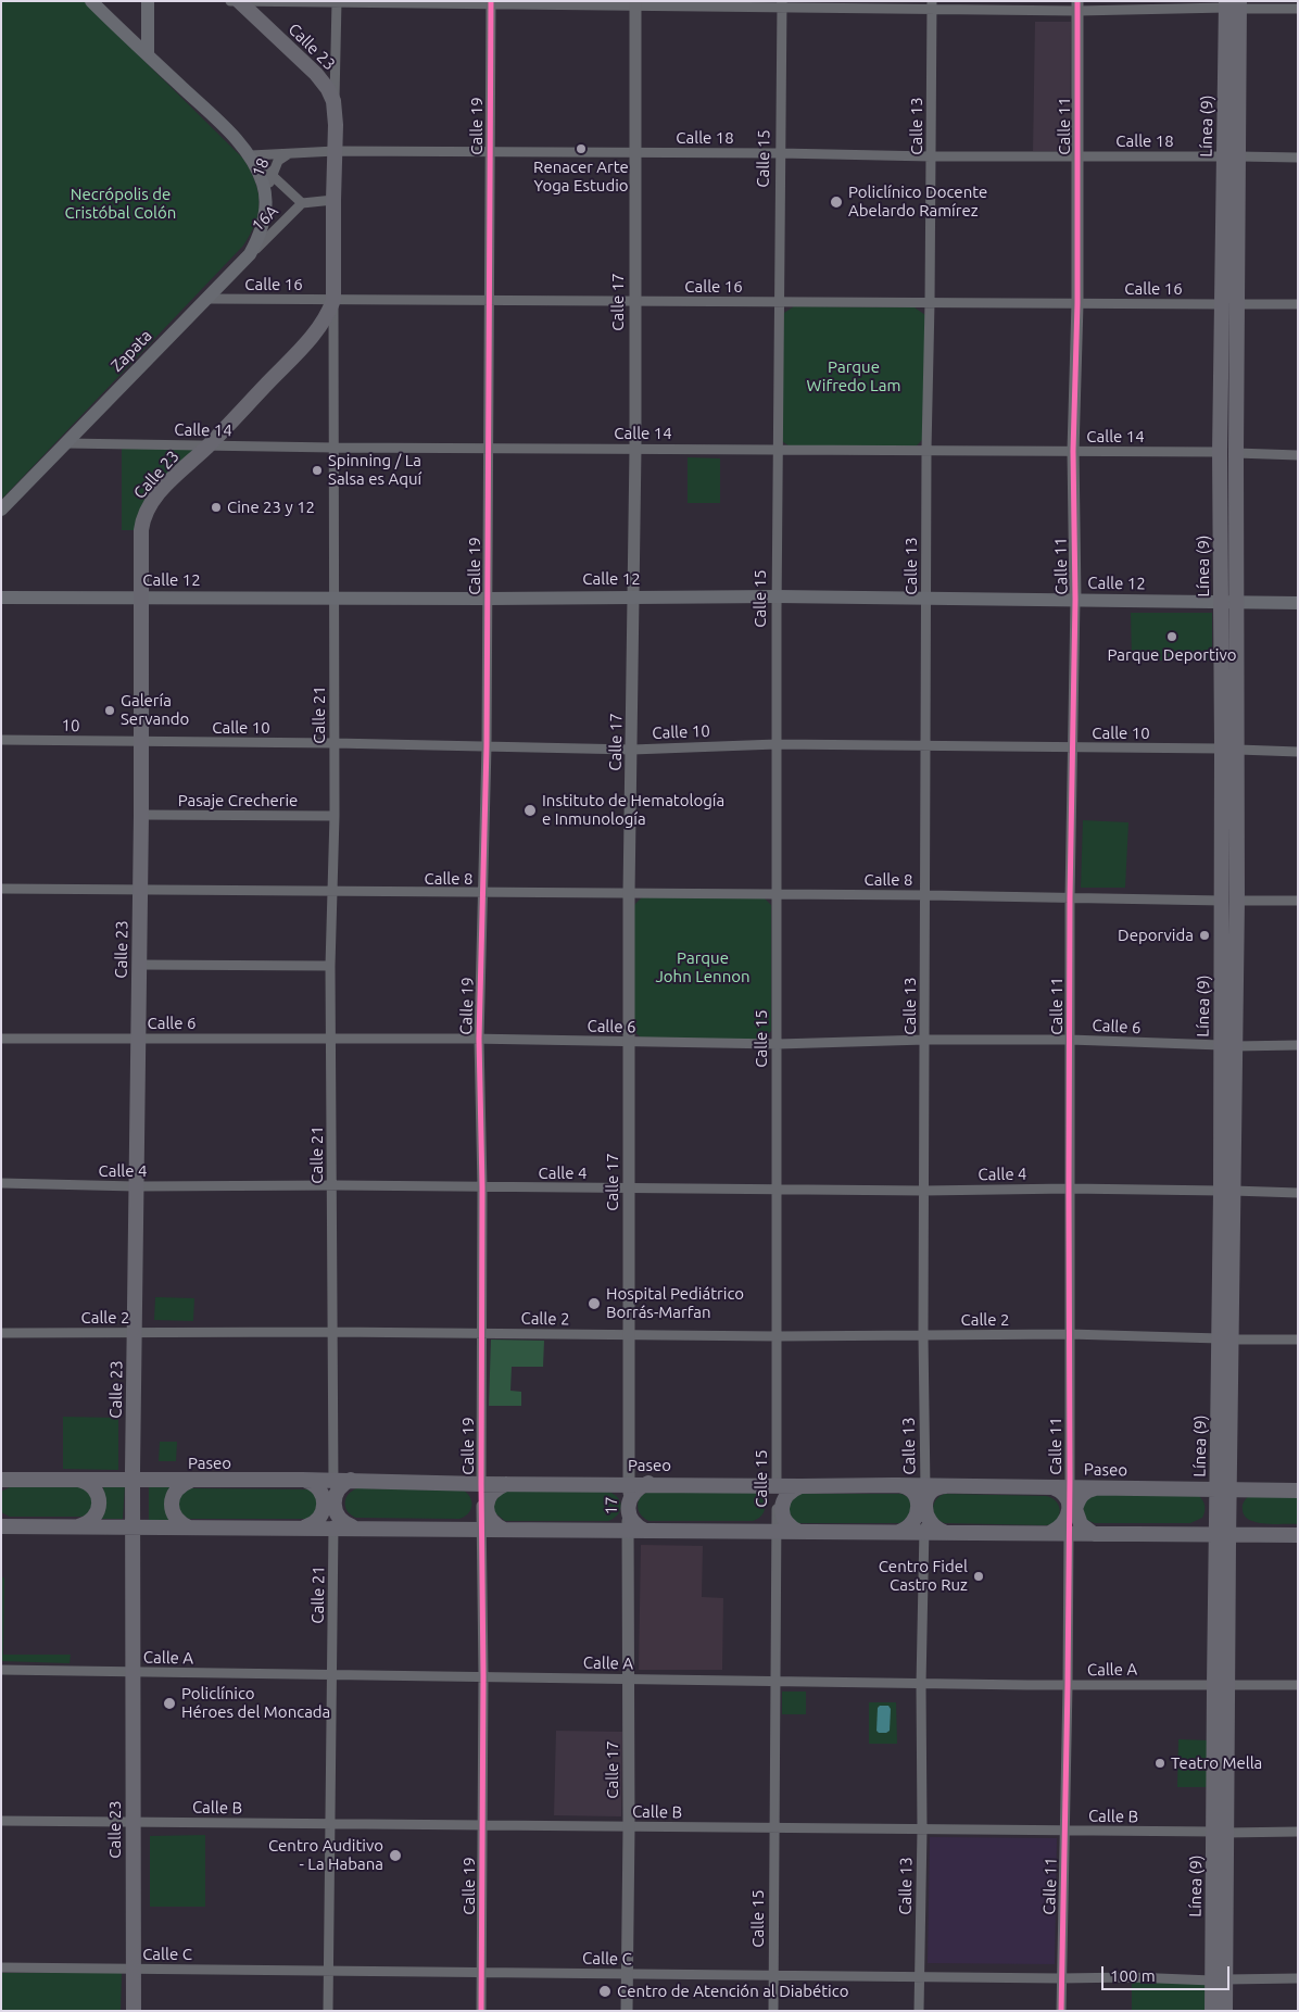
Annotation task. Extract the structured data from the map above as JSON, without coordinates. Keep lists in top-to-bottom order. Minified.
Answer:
{"streets":{"main road":["Calle 23","Línea (9)","Zapata","Calle 12","Paseo"],"street":["Calle 19","Calle 13","Calle 11","Calle 18","Calle 15","18","16A","Calle 16","Calle 17","Calle 14","Calle 21","10","Calle 10","Pasaje Crecherie","Calle 8","Calle 6","Calle 4","Calle 2","17","Calle A","Calle B","Calle C"]},"crossings":[["Calle 23","Calle 18"],["Calle 23","16A"],["Calle 23","Calle 16"],["Calle 23","Calle 14"],["Calle 23","Calle 12"],["Calle 23","Calle 21"],["Calle 23","10"],["Calle 23","Calle 10"],["Calle 23","Pasaje Crecherie"],["Calle 23","Calle 8"],["Calle 23","Calle 6"],["Calle 23","Calle 4"],["Calle 23","Calle 2"],["Calle 23","Paseo"],["Calle 23","Calle A"],["Calle 23","Calle B"],["Calle 23","Calle C"],["Calle 19","Calle 18"],["Calle 19","Calle 16"],["Calle 19","Calle 14"],["Calle 19","Calle 12"],["Calle 19","Calle 10"],["Calle 19","Calle 8"],["Calle 19","Calle 6"],["Calle 19","Calle 4"],["Calle 19","Calle 2"],["Calle 19","Paseo"],["Calle 19","Calle A"],["Calle 19","Calle B"],["Calle 19","Calle C"],["Calle 13","Calle 18"],["Calle 13","Calle 16"],["Calle 13","Calle 14"],["Calle 13","Calle 12"],["Calle 13","Calle 10"],["Calle 13","Calle 8"],["Calle 13","Calle 6"],["Calle 13","Calle 4"],["Calle 13","Calle 2"],["Calle 13","Paseo"],["Calle 13","Calle A"],["Calle 13","Calle B"],["Calle 13","Calle C"],["Calle 11","Calle 18"],["Calle 11","Calle 16"],["Calle 11","Calle 14"],["Calle 11","Calle 12"],["Calle 11","Calle 10"],["Calle 11","Calle 8"],["Calle 11","Calle 6"],["Calle 11","Calle 4"],["Calle 11","Calle 2"],["Calle 11","Paseo"],["Calle 11","Calle A"],["Calle 11","Calle B"],["Calle 11","Calle C"],["Línea (9)","Calle 18"],["Línea (9)","Calle 16"],["Línea (9)","Calle 14"],["Línea (9)","Calle 12"],["Línea (9)","Calle 10"],["Línea (9)","Calle 8"],["Línea (9)","Calle 6"],["Línea (9)","Calle 4"],["Línea (9)","Calle 2"],["Línea (9)","Paseo"],["Línea (9)","Calle A"],["Línea (9)","Calle B"],["Línea (9)","Calle C"],["Calle 18","Calle 15"],["Calle 18","18"],["Calle 18","16A"],["Calle 18","Calle 17"],["Calle 18","Zapata"],["Calle 15","Calle 16"],["Calle 15","Calle 14"],["Calle 15","Calle 12"],["Calle 15","Calle 10"],["Calle 15","Calle 8"],["Calle 15","Calle 6"],["Calle 15","Calle 4"],["Calle 15","Calle 2"],["Calle 15","Paseo"],["Calle 15","Calle A"],["Calle 15","Calle B"],["Calle 15","Calle C"],["18","16A"],["18","Zapata"],["16A","Zapata"],["Calle 16","Calle 17"],["Calle 16","Zapata"],["Calle 16","Calle 21"],["Calle 17","Calle 14"],["Calle 17","Calle 12"],["Calle 17","Calle 10"],["Calle 17","Calle 8"],["Calle 17","Calle 6"],["Calle 17","Calle 4"],["Calle 17","Calle 2"],["Calle 17","Paseo"],["Calle 17","17"],["Calle 17","Calle A"],["Calle 17","Calle B"],["Calle 17","Calle C"],["Zapata","Calle 14"],["Calle 14","Calle 21"],["Calle 12","Calle 21"],["Calle 21","Calle 10"],["Calle 21","Pasaje Crecherie"],["Calle 21","Calle 8"],["Calle 21","Calle 6"],["Calle 21","Calle 4"],["Calle 21","Calle 2"],["Calle 21","Paseo"],["Calle 21","Calle A"],["Calle 21","Calle B"],["Calle 21","Calle C"],["10","Calle 10"],["Paseo","17"]],"parks":["Necrópolis de Cristóbal Colón","Parque Wifredo Lam","Parque John Lennon"],"places":["Renacer Arte Yoga Estudio","Policlínico Docente Abelardo Ramírez","Spinning / La Salsa es Aquí","Cine 23 y 12","Parque Deportivo","Galería Servando","Instituto de Hematología e Inmunología","Deporvida","Hospital Pediátrico Borrás-Marfan","Centro Fidel Castro Ruz","Policlínico Héroes del Moncada","Teatro Mella","Centro Auditivo - La Habana","Centro de Atención al Diabético"],"scale_bar":"100 m"}
